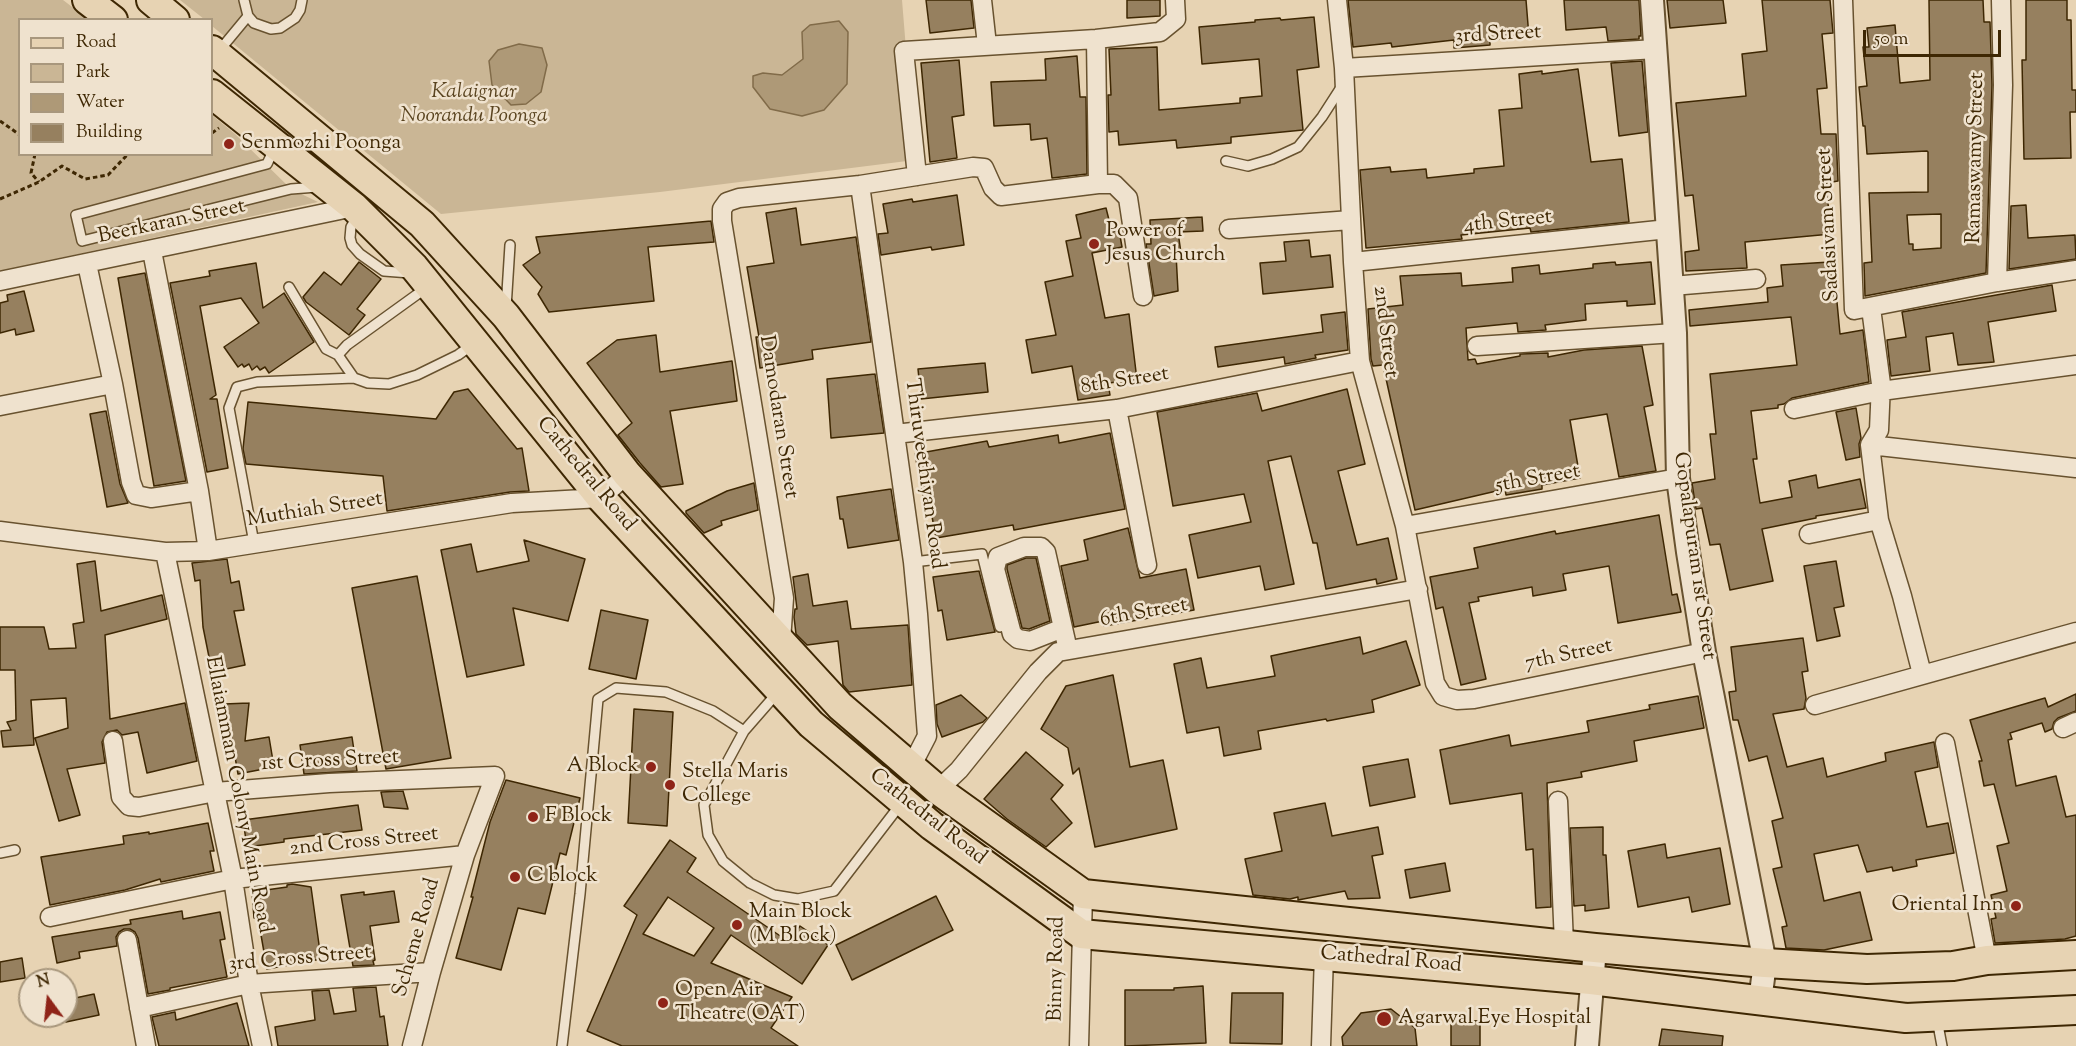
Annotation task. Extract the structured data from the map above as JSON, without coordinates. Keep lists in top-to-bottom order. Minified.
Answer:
{"streets":{"main road":["Cathedral Road"],"street":["3rd Street","Ramaswamy Street","Beerkaran Street","4th Street","Sadasivam Street","2nd Street","8th Street","Damodaran Street","Thiruveethiyan Road","5th Street","Muthiah Street","Gopalapuram 1st Street","6th Street","7th Street","1st Cross Street","Ellaiamman Colony Main Road","2nd Cross Street","Scheme Road","3rd Cross Street","Binny Road"]},"crossings":[["3rd Street","2nd Street"],["3rd Street","Gopalapuram 1st Street"],["Beerkaran Street","Cathedral Road"],["4th Street","2nd Street"],["4th Street","Gopalapuram 1st Street"],["2nd Street","8th Street"],["2nd Street","5th Street"],["2nd Street","6th Street"],["2nd Street","7th Street"],["8th Street","Thiruveethiyan Road"],["Damodaran Street","Thiruveethiyan Road"],["Damodaran Street","Cathedral Road"],["Thiruveethiyan Road","Cathedral Road"],["Cathedral Road","Muthiah Street"],["Cathedral Road","Gopalapuram 1st Street"],["Cathedral Road","6th Street"],["Cathedral Road","Binny Road"],["5th Street","Gopalapuram 1st Street"],["Muthiah Street","Ellaiamman Colony Main Road"],["Gopalapuram 1st Street","7th Street"],["1st Cross Street","Ellaiamman Colony Main Road"],["1st Cross Street","Scheme Road"],["Ellaiamman Colony Main Road","2nd Cross Street"],["Ellaiamman Colony Main Road","3rd Cross Street"],["2nd Cross Street","Scheme Road"],["Scheme Road","3rd Cross Street"]],"parks":["Kalaignar Noorandu Poonga"],"places":["Senmozhi Poonga","Power of Jesus Church","A Block","Stella Maris College","F Block","C block","Oriental Inn","Main Block (M Block)","Open Air Theatre(OAT)","Agarwal Eye Hospital"],"legend":["Road","Park","Water","Building"],"scale_bar":"50 m","north":"top"}
